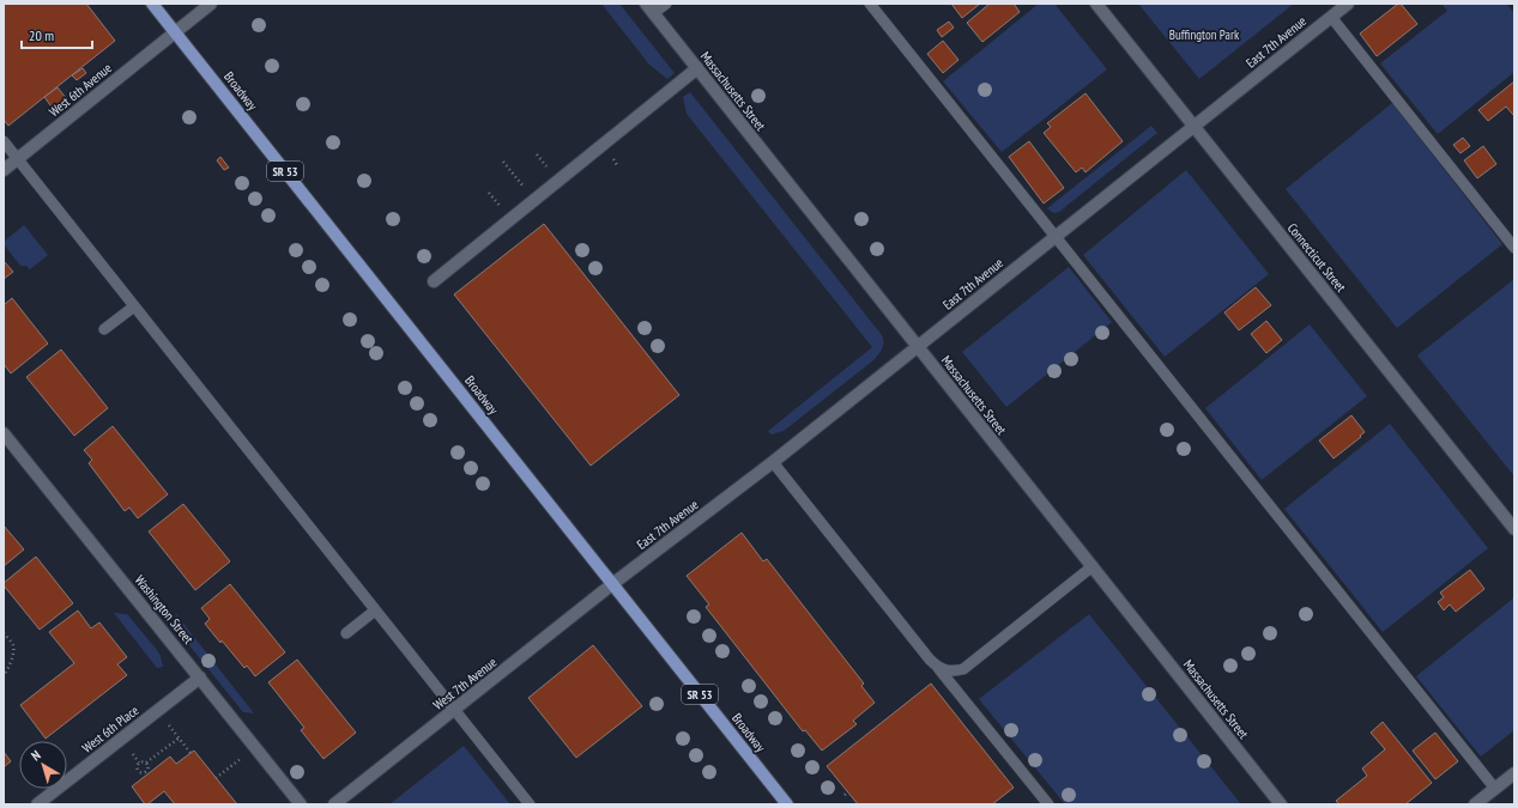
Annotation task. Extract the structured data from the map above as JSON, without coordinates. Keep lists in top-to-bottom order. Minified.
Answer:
{"streets":{"main road":["Broadway","SR 53"],"street":["East 7th Avenue","West 6th Avenue","Massachusetts Street","Connecticut Street","Washington Street","West 7th Avenue","West 6th Place"]},"crossings":[["East 7th Avenue","Broadway"],["East 7th Avenue","Massachusetts Street"],["East 7th Avenue","Connecticut Street"],["East 7th Avenue","West 7th Avenue"],["West 6th Avenue","Broadway"],["Broadway","West 7th Avenue"],["Washington Street","West 6th Place"]],"parks":["Buffington Park"],"scale_bar":"20 m","north":"top left"}
